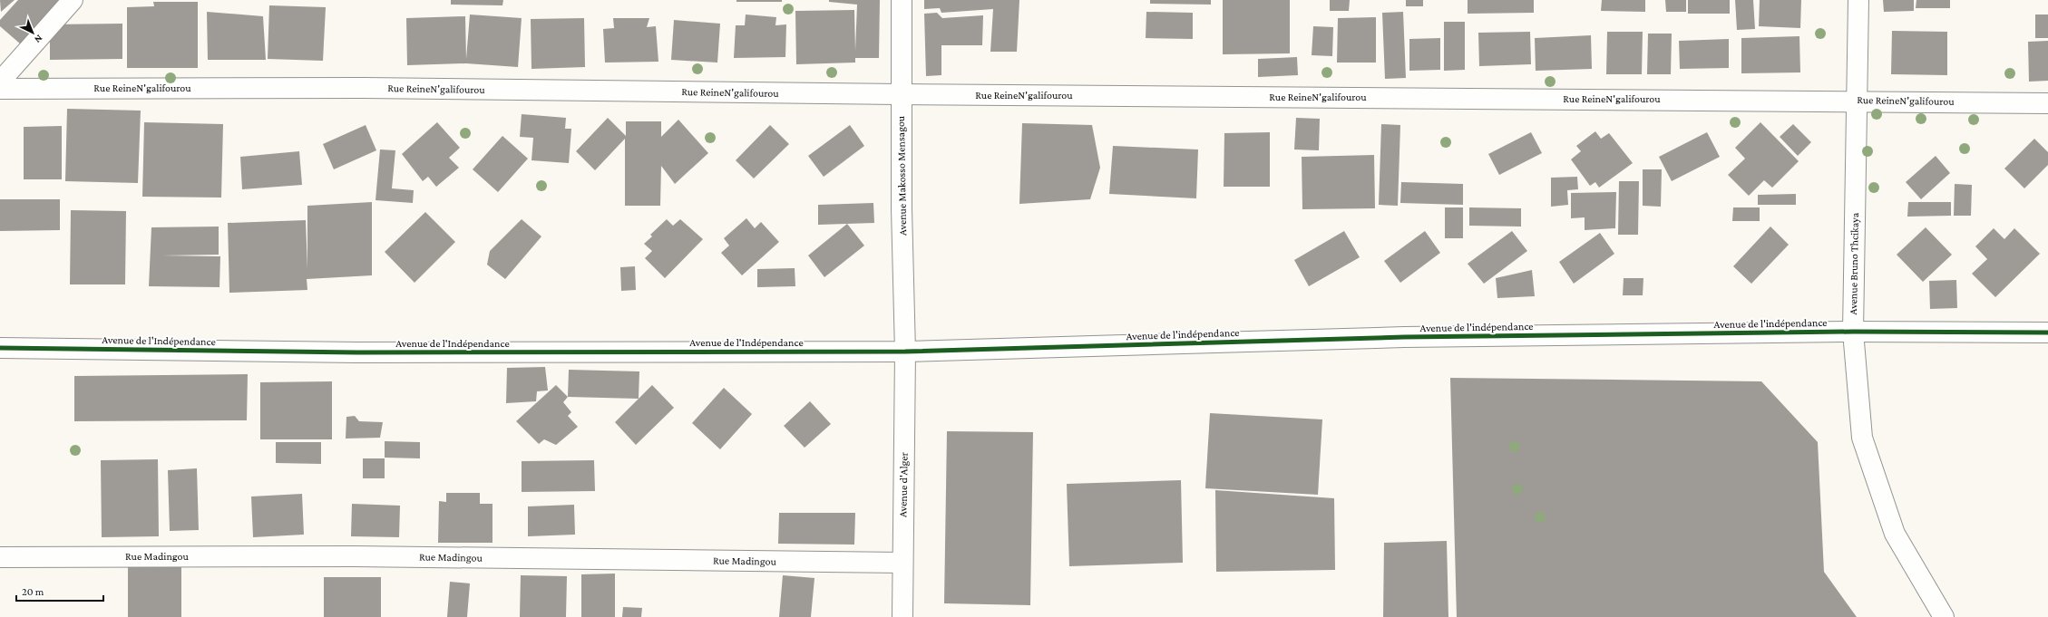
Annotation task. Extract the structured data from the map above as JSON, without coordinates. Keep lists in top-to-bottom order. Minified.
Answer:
{"streets":{"street":["Rue ReineN'galifourou","Avenue Makosso Mensagou","Avenue Bruno Thcikaya","Avenue de l'indépendance","Avenue de l'Indépendance","Avenue d'Alger","Rue Madingou"]},"crossings":[["Rue ReineN'galifourou","Avenue Makosso Mensagou"],["Rue ReineN'galifourou","Avenue Bruno Thcikaya"],["Avenue Makosso Mensagou","Avenue de l'indépendance"],["Avenue Makosso Mensagou","Avenue de l'Indépendance"],["Avenue Makosso Mensagou","Avenue d'Alger"],["Avenue Bruno Thcikaya","Avenue de l'indépendance"],["Avenue de l'indépendance","Avenue de l'Indépendance"],["Avenue de l'indépendance","Avenue d'Alger"],["Avenue de l'Indépendance","Avenue d'Alger"],["Avenue d'Alger","Rue Madingou"]],"scale_bar":"20 m","north":"bottom right"}
